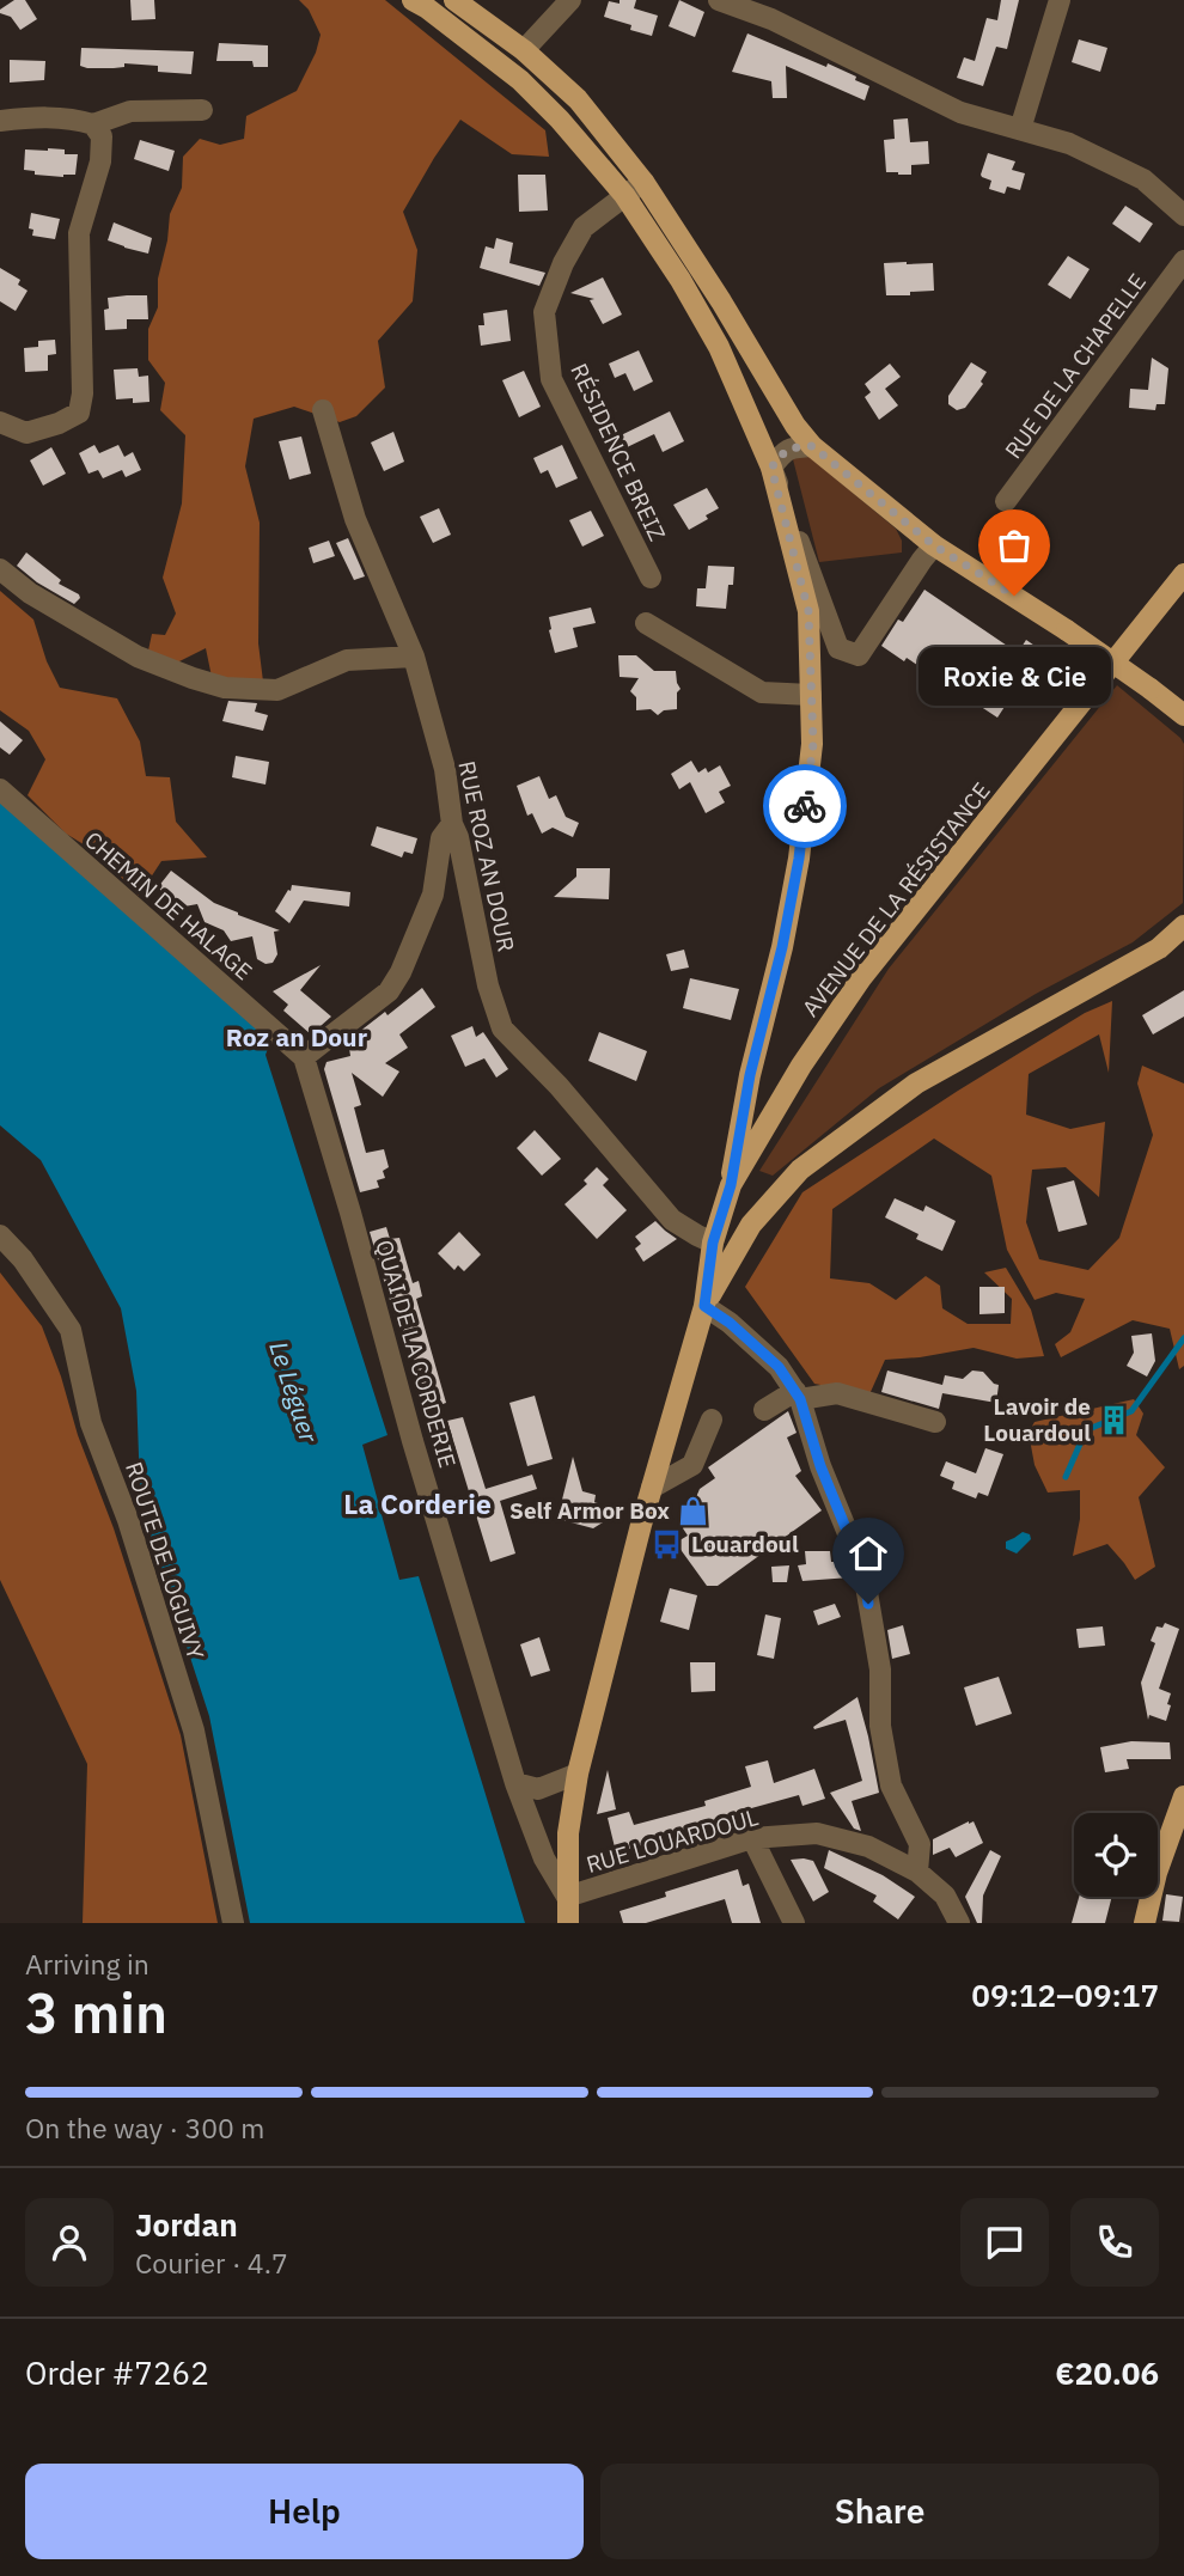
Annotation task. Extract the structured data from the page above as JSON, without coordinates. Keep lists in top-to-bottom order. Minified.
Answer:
{"streets":{"main road":["AVENUE DE LA RÉSISTANCE"],"street":["RUE DE LA CHAPELLE","RÉSIDENCE BREIZ","RUE ROZ AN DOUR","CHEMIN DE HALAGE","QUAI DE LA CORDERIE","ROUTE DE LOGUIVY","RUE LOUARDOUL"]},"crossings":[["RUE ROZ AN DOUR","AVENUE DE LA RÉSISTANCE"],["AVENUE DE LA RÉSISTANCE","QUAI DE LA CORDERIE"],["AVENUE DE LA RÉSISTANCE","RUE LOUARDOUL"],["CHEMIN DE HALAGE","QUAI DE LA CORDERIE"],["QUAI DE LA CORDERIE","RUE LOUARDOUL"]],"districts":["Roz an Dour","La Corderie"],"water":["Le Léguer"],"places":{"other":["Roxie & Cie"],"building":["Lavoir de Louardoul"],"shop":["Self Armor Box"],"bus stop":["Louardoul"]},"page":{"bubble":"Roxie & Cie","heading":["3 min","Arriving in","09:12–09:17"],"panel":["Jordan","Courier · 4.7","Order #7262","€20.06"],"bar":"On the way · 300 m","buttons":["Help","Share"]}}
